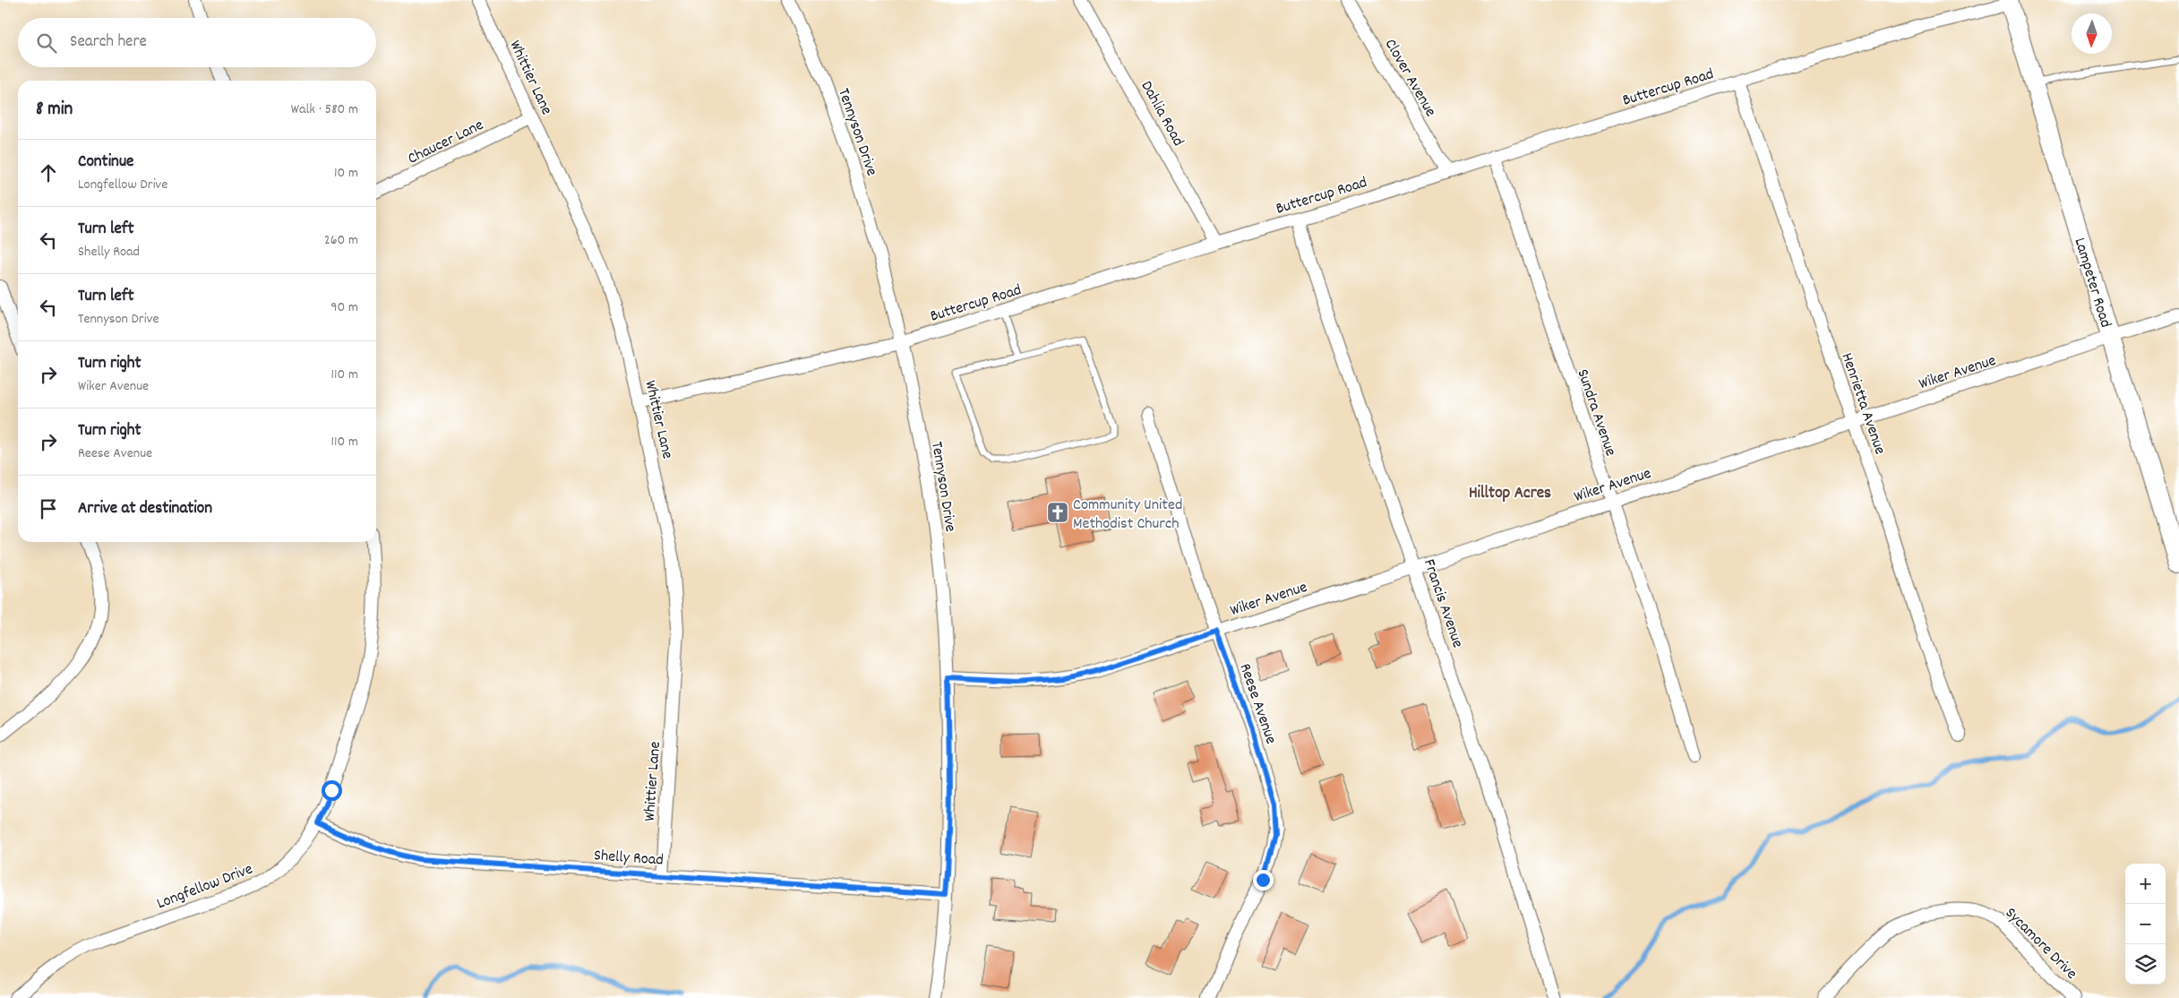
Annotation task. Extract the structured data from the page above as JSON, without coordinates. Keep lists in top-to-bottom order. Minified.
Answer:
{"streets":{"main road":["Lampeter Road"],"street":["Whittier Lane","Clover Avenue","Buttercup Road","Dahlia Road","Tennyson Drive","Chaucer Lane","Wiker Avenue","Henrietta Avenue","Sundra Avenue","Francis Avenue","Reese Avenue","Shelly Road","Longfellow Drive","Sycamore Drive"]},"crossings":[["Whittier Lane","Buttercup Road"],["Whittier Lane","Chaucer Lane"],["Whittier Lane","Shelly Road"],["Clover Avenue","Buttercup Road"],["Buttercup Road","Dahlia Road"],["Buttercup Road","Tennyson Drive"],["Buttercup Road","Lampeter Road"],["Buttercup Road","Henrietta Avenue"],["Buttercup Road","Sundra Avenue"],["Buttercup Road","Francis Avenue"],["Tennyson Drive","Wiker Avenue"],["Tennyson Drive","Shelly Road"],["Lampeter Road","Wiker Avenue"],["Wiker Avenue","Henrietta Avenue"],["Wiker Avenue","Sundra Avenue"],["Wiker Avenue","Francis Avenue"],["Wiker Avenue","Reese Avenue"],["Shelly Road","Longfellow Drive"]],"districts":["Hilltop Acres"],"places":{"church":["Community United Methodist Church"]},"north":"bottom","page":{"search":"Search here","heading":["8 min","Walk · 580 m"],"list":[["Continue","Longfellow Drive","10 m"],["Turn left","Shelly Road","260 m"],["Turn left","Tennyson Drive","90 m"],["Turn right","Wiker Avenue","110 m"],["Turn right","Reese Avenue","110 m"],"Arrive at destination"],"map_buttons":["+","−"]}}
